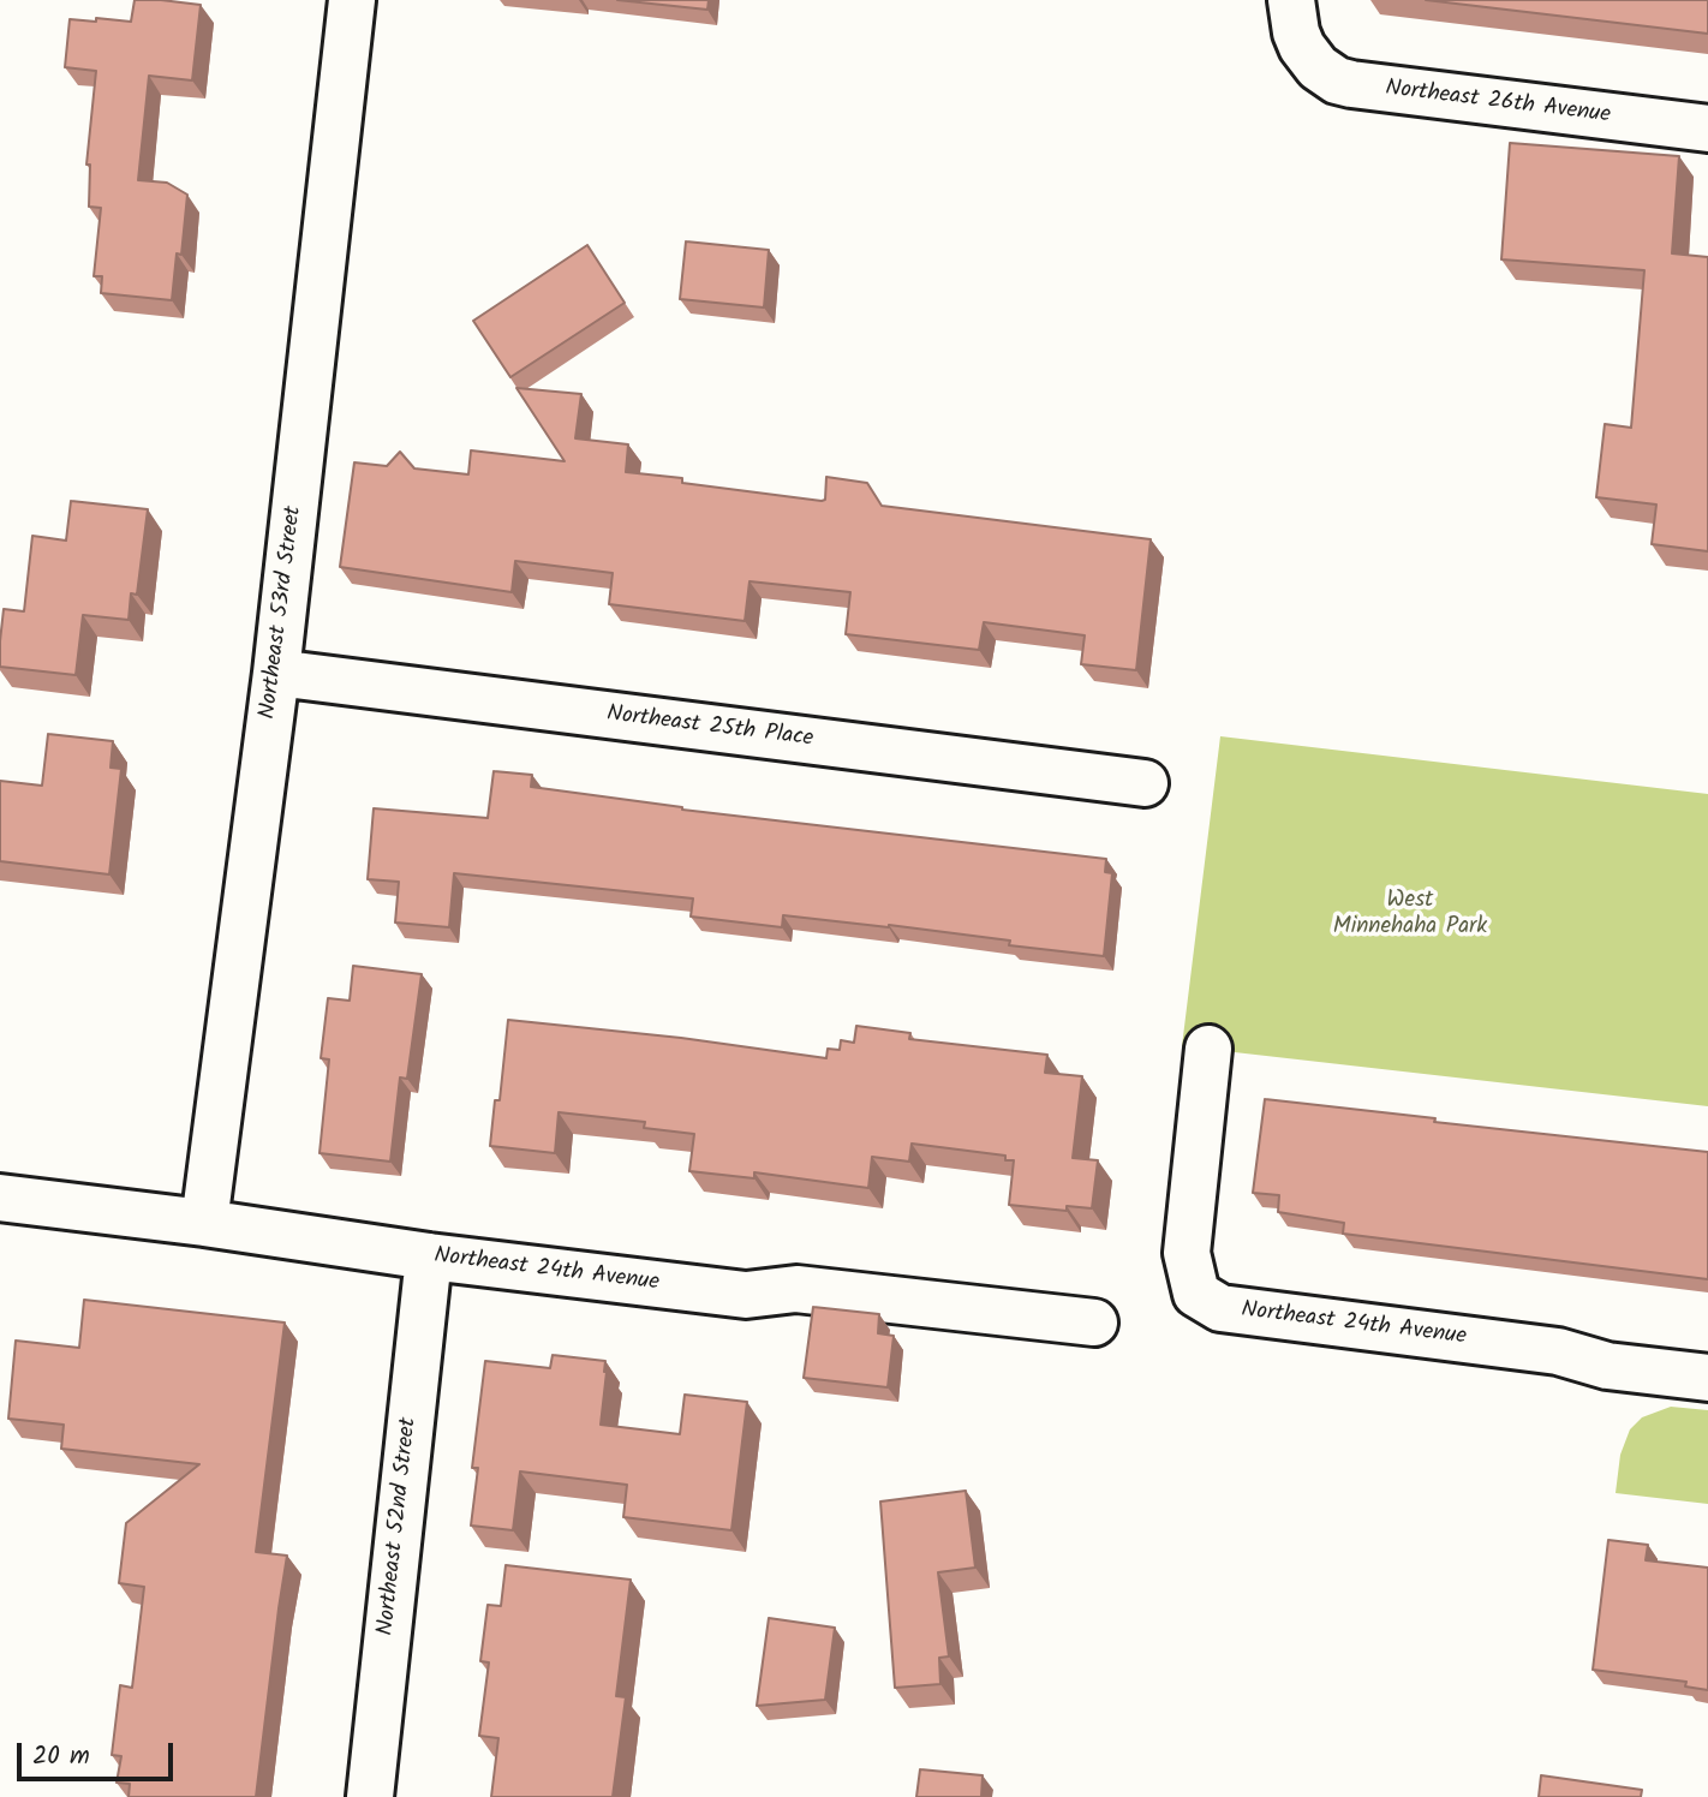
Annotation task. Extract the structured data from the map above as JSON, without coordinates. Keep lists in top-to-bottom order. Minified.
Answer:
{"streets":{"street":["Northeast 26th Avenue","Northeast 53rd Street","Northeast 25th Place","Northeast 24th Avenue","Northeast 52nd Street"]},"crossings":[["Northeast 53rd Street","Northeast 25th Place"],["Northeast 53rd Street","Northeast 24th Avenue"],["Northeast 24th Avenue","Northeast 52nd Street"]],"parks":["West Minnehaha Park"],"scale_bar":"20 m"}
